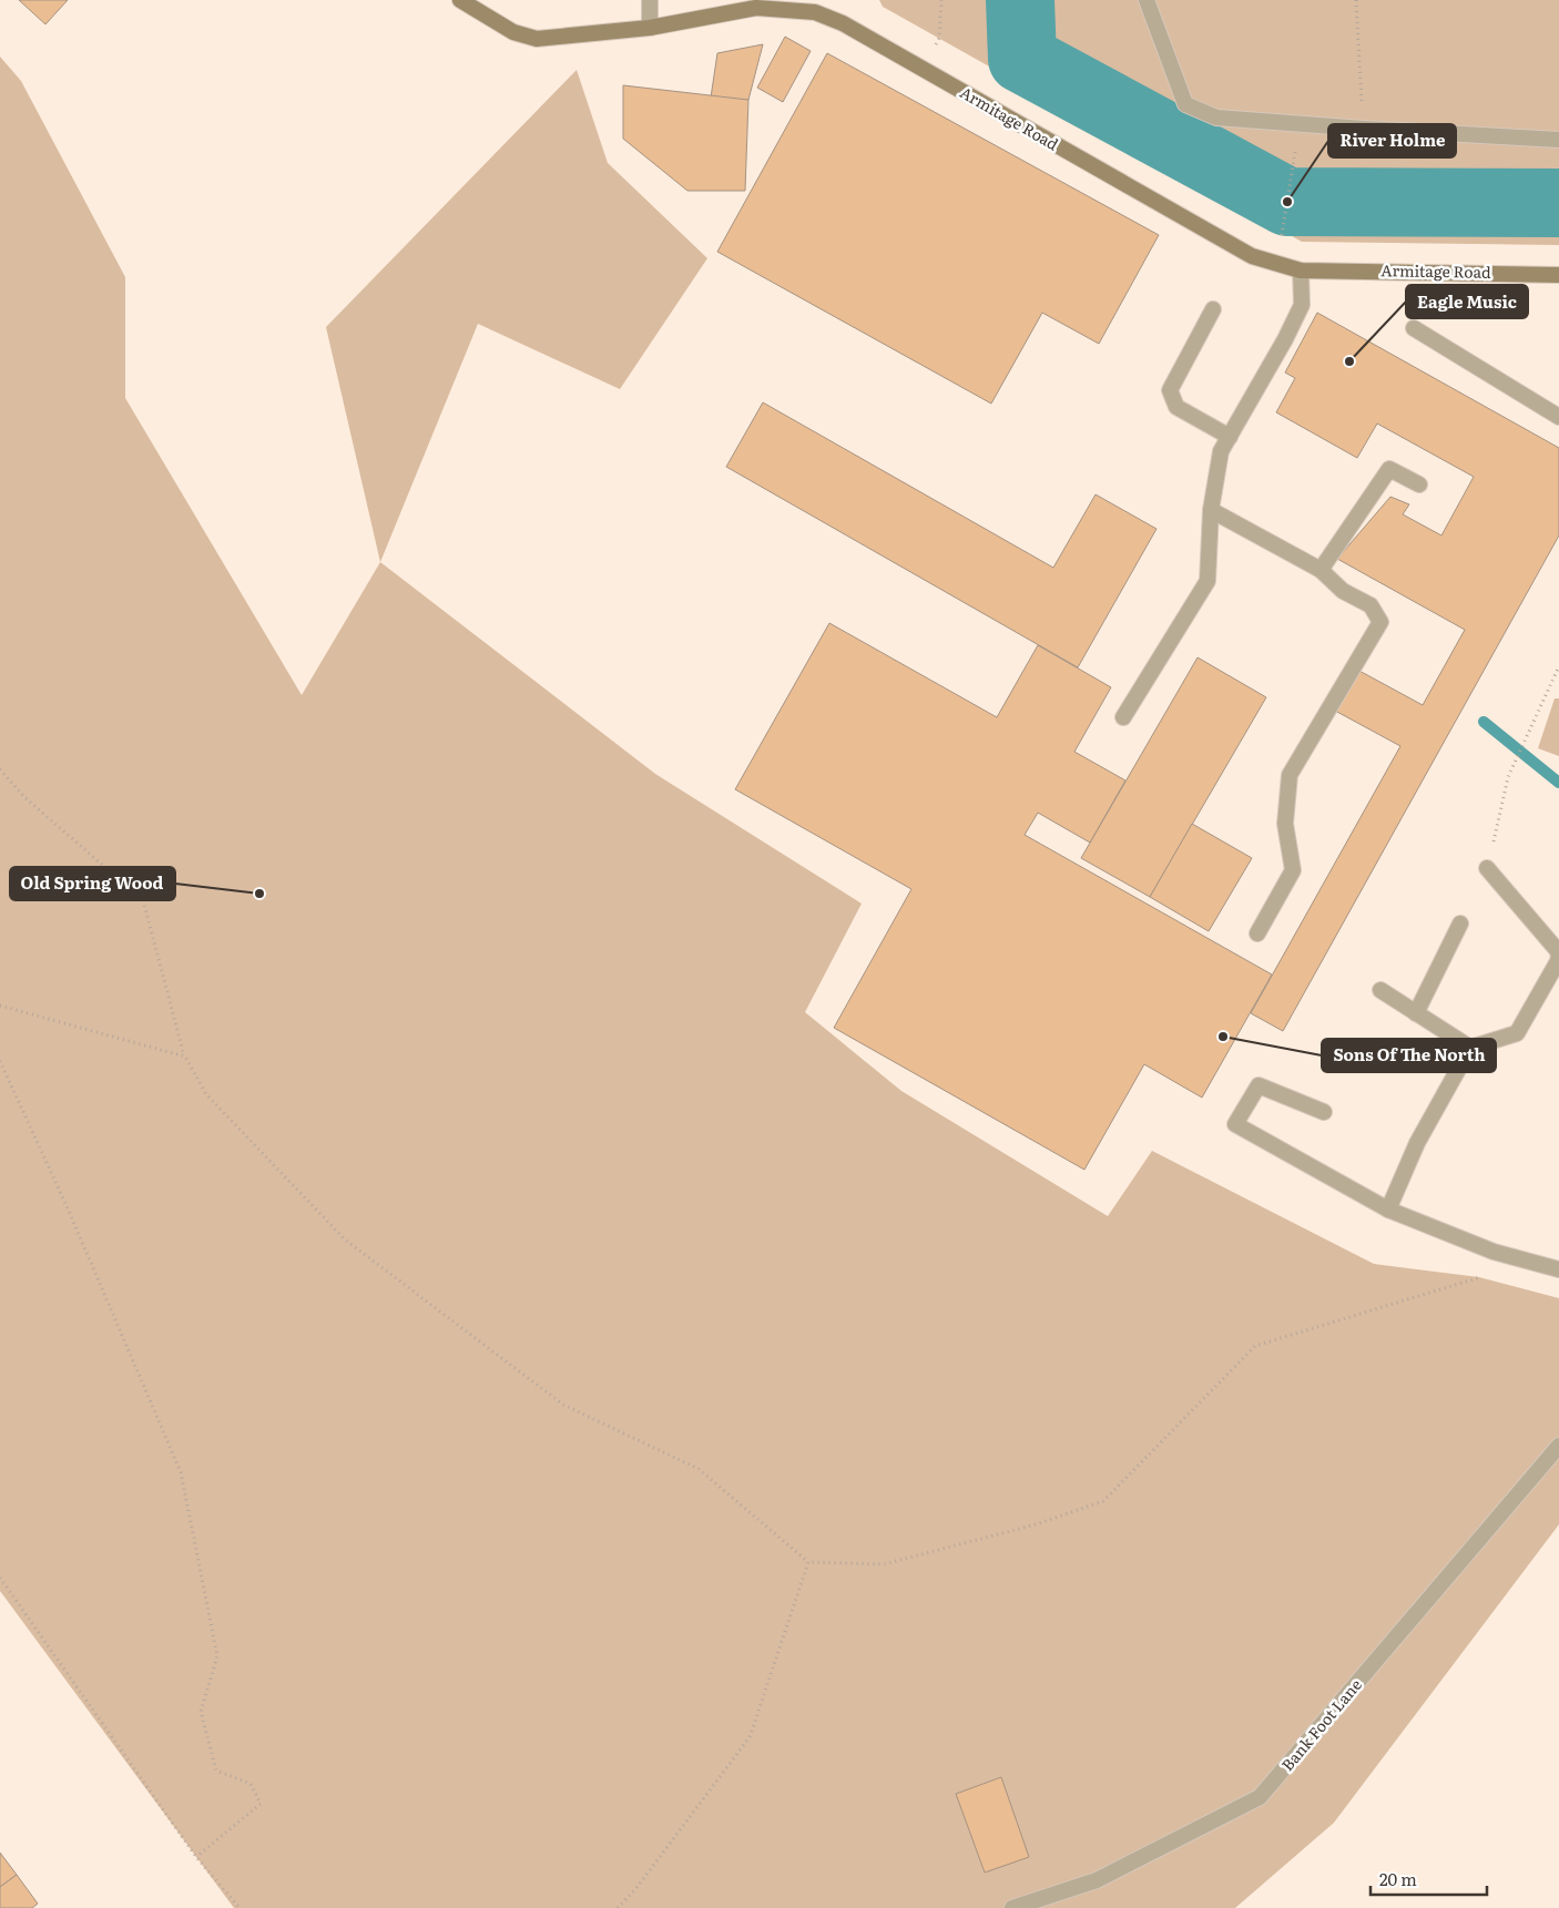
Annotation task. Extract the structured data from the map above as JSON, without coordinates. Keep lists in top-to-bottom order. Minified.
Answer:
{"streets":{"main road":["Armitage Road"],"street":["Bank Foot Lane"]},"places":["River Holme","Eagle Music","Old Spring Wood","Sons Of The North"],"scale_bar":"20 m"}
